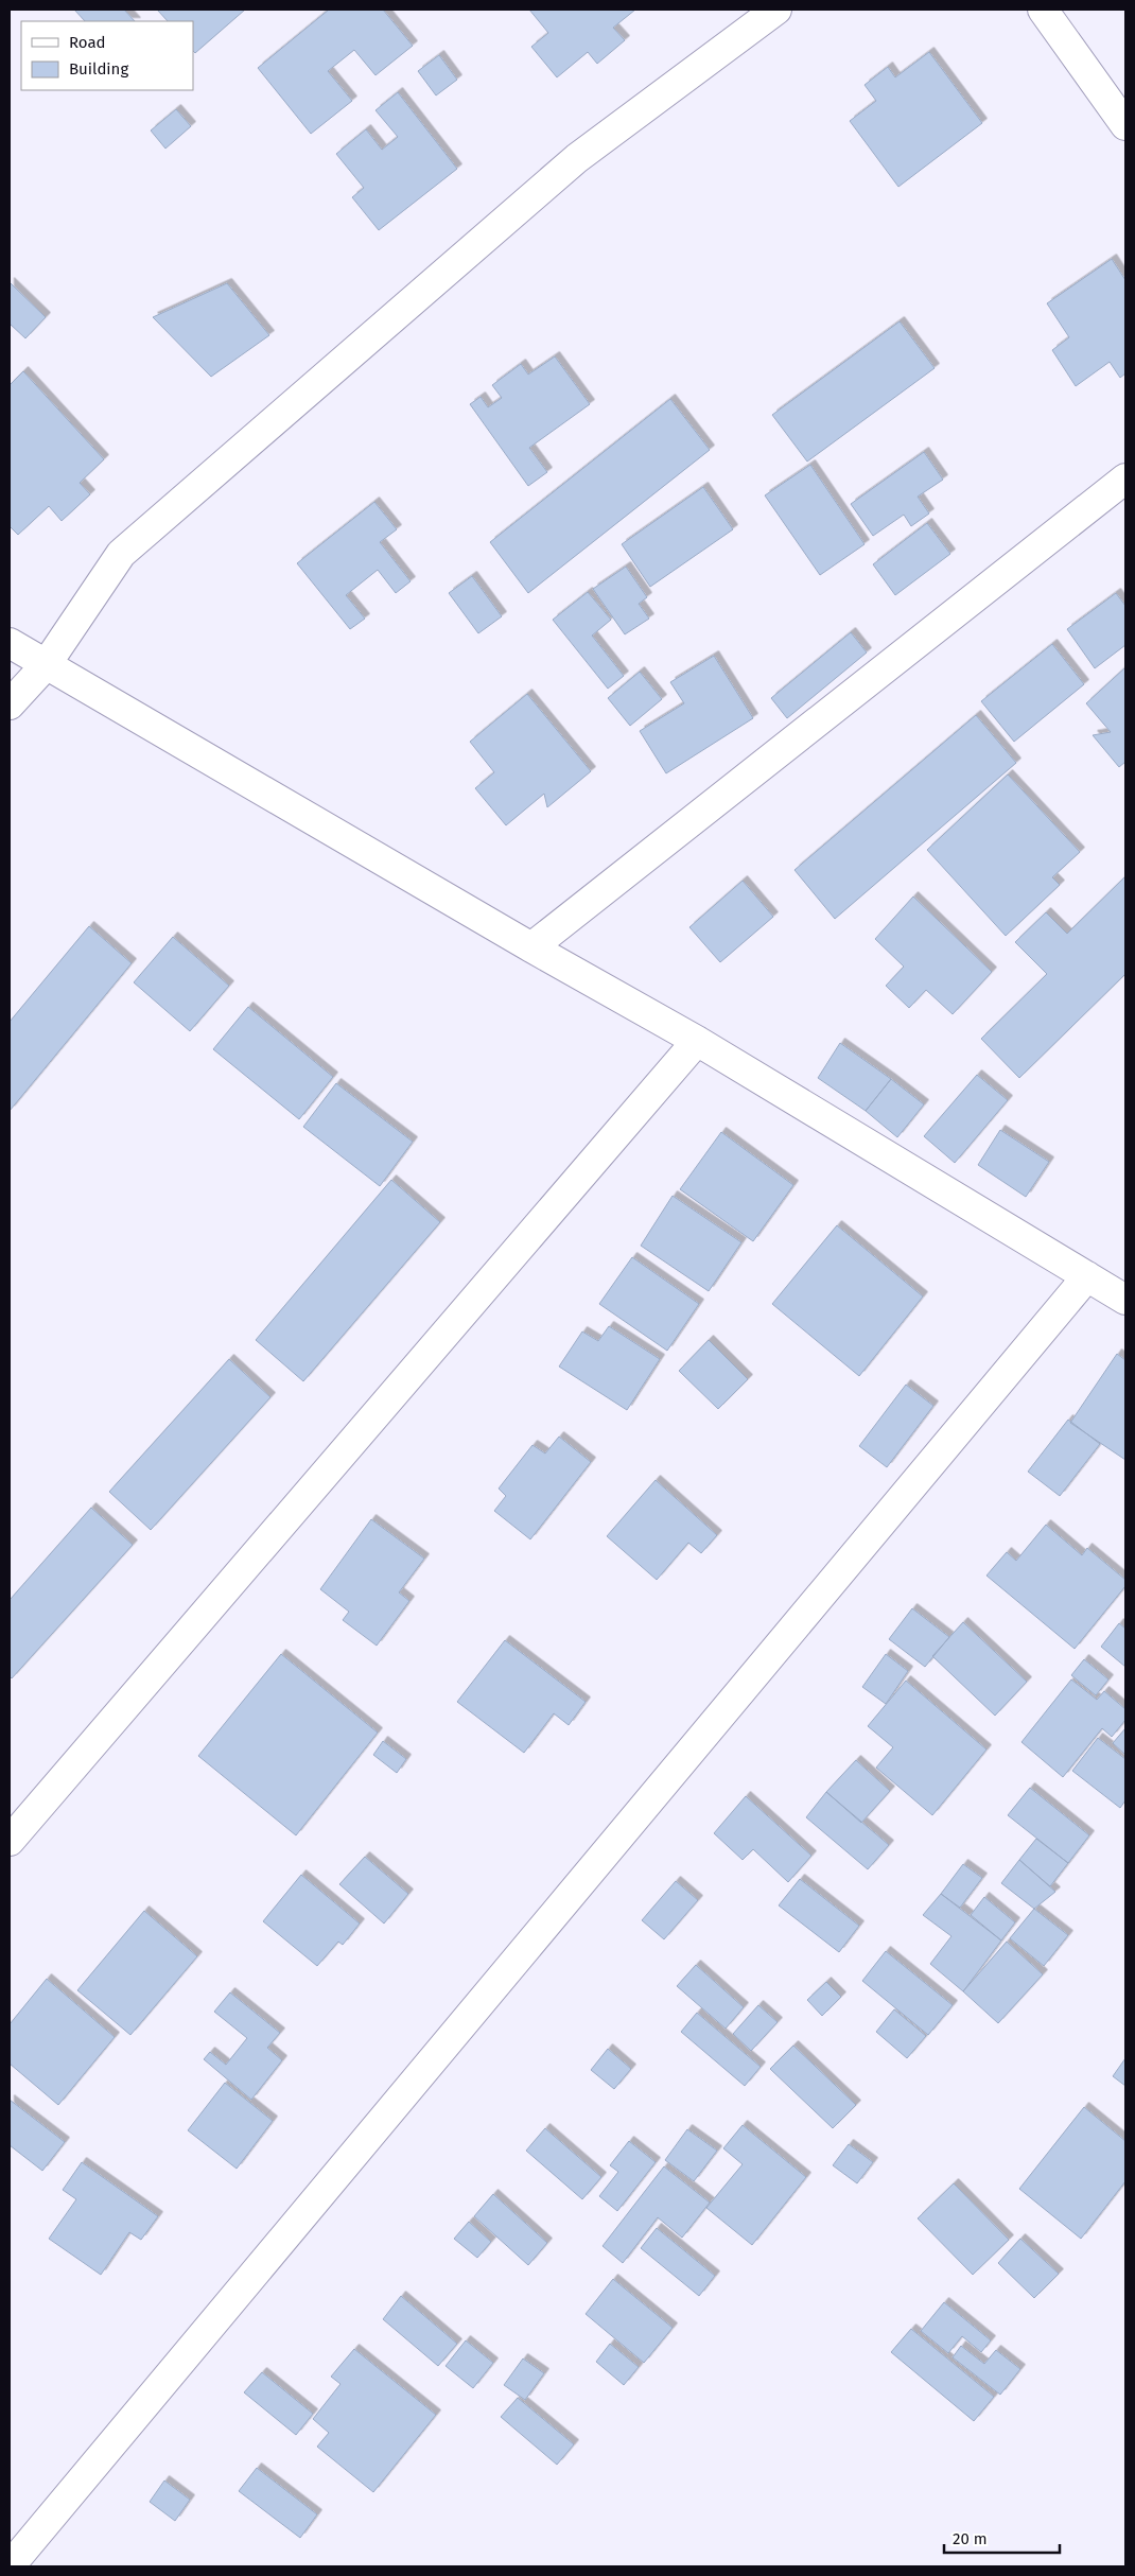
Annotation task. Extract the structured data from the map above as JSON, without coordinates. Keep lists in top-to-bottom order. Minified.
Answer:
{"legend":["Road","Building"],"scale_bar":"20 m"}
